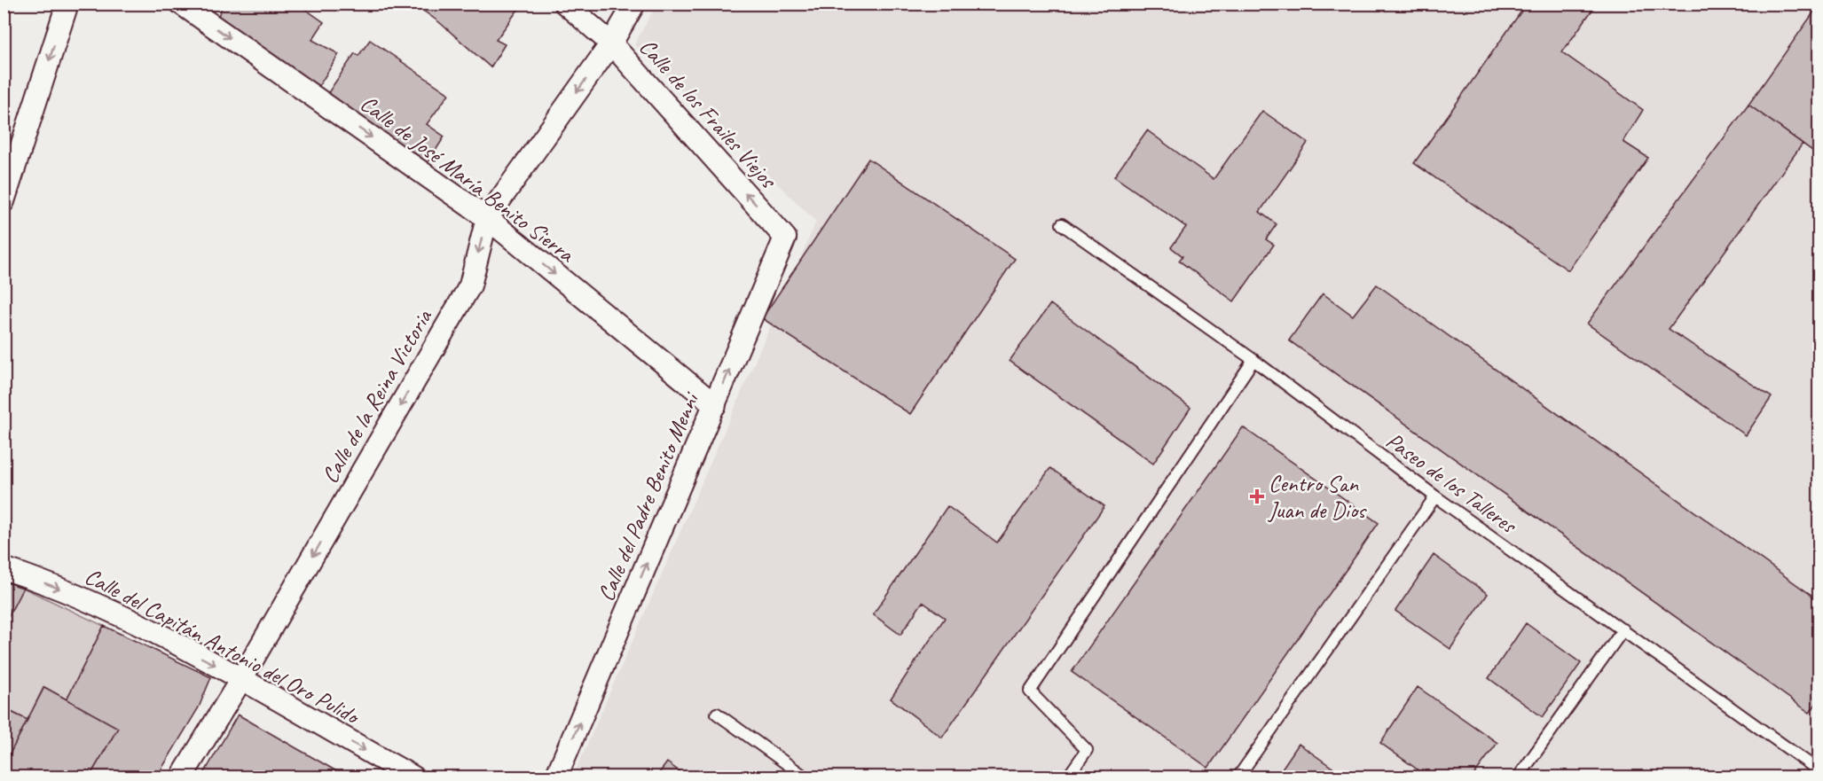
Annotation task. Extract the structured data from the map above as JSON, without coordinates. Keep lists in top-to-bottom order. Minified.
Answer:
{"streets":{"street":["Calle de los Frailes Viejos","Calle de José María Benito Sierra","Calle de la Reina Victoria","Calle del Padre Benito Menni","Calle del Capitán Antonio del Oro Pulido"],"lane":["Paseo de los Talleres"]},"crossings":[["Calle de los Frailes Viejos","Calle de la Reina Victoria"],["Calle de los Frailes Viejos","Calle del Padre Benito Menni"],["Calle de José María Benito Sierra","Calle de la Reina Victoria"],["Calle de José María Benito Sierra","Calle del Padre Benito Menni"],["Calle de la Reina Victoria","Calle del Capitán Antonio del Oro Pulido"]],"one_way":["Calle de los Frailes Viejos","Calle de José María Benito Sierra","Calle de la Reina Victoria","Calle del Padre Benito Menni","Calle del Capitán Antonio del Oro Pulido"],"places":{"health":["Centro San Juan de Dios"]}}
